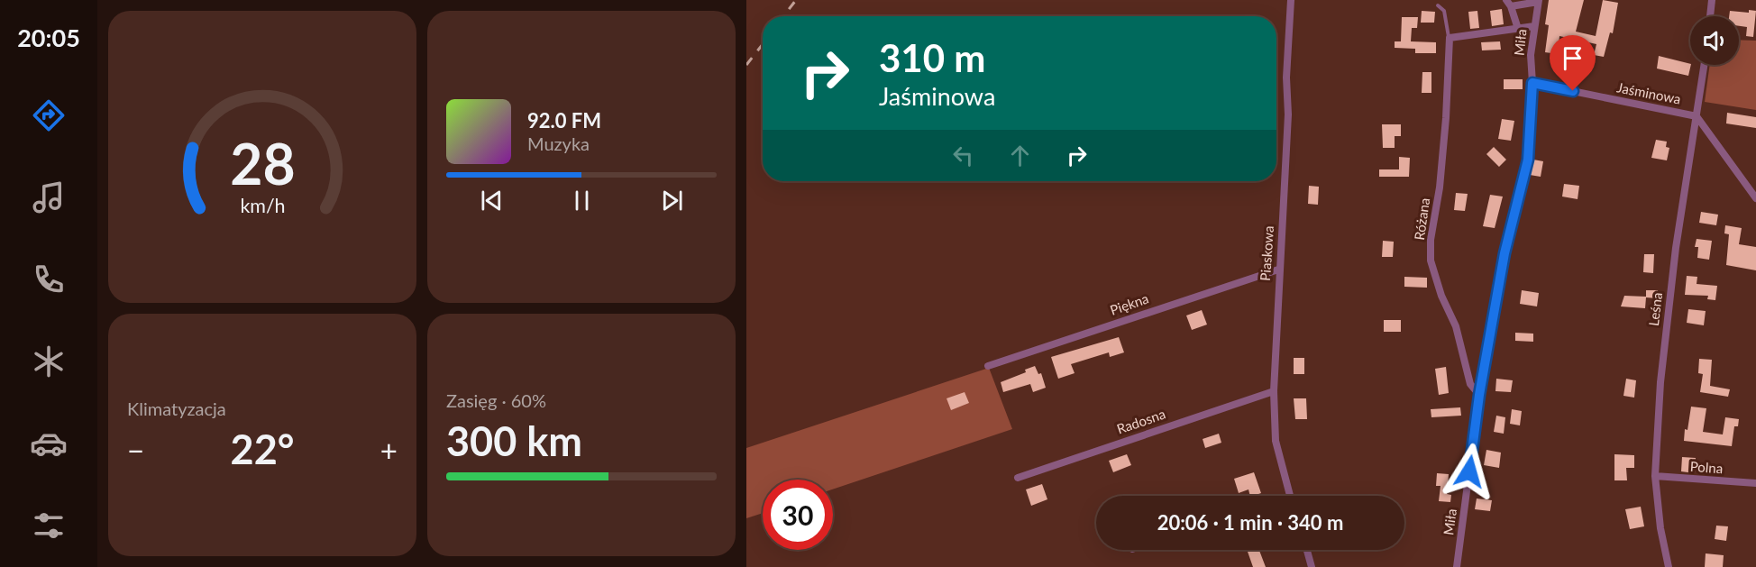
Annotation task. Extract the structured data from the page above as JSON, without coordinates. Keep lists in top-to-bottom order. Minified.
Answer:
{"streets":{"street":["Miła","Jaśminowa","Różana","Piaskowa","Piękna","Leśna","Radosna","Polna"]},"crossings":[["Miła","Jaśminowa"],["Miła","Różana"],["Jaśminowa","Leśna"],["Piaskowa","Piękna"],["Piaskowa","Radosna"],["Leśna","Polna"]],"page":{"tabs":"20:05","turn":["310 m","Jaśminowa"],"song":["92.0 FM","Muzyka"],"tile":["Klimatyzacja",["Zasięg · 60%","300 km"]],"heat":["−","22°","+"],"limit":"30","trip":"20:06 · 1 min · 340 m","gauge":["28","km/h"]}}
